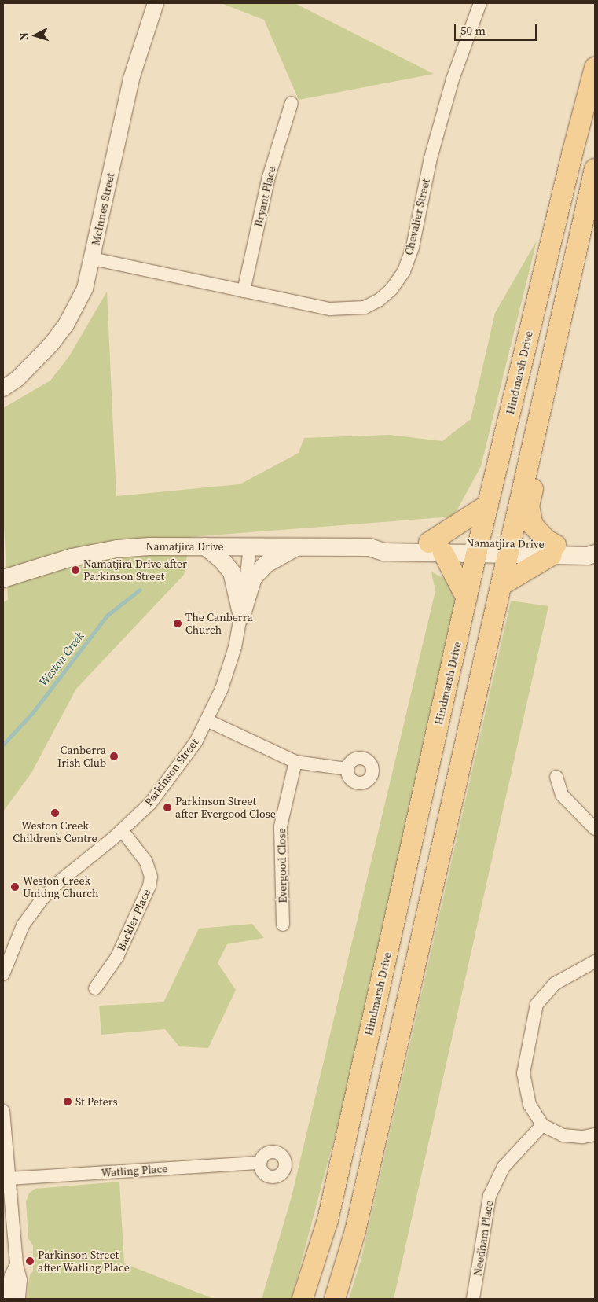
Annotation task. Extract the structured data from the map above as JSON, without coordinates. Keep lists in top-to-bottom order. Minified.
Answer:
{"streets":{"main road":["Hindmarsh Drive","Namatjira Drive"],"street":["Bryant Place","McInnes Street","Chevalier Street","Parkinson Street","Evergood Close","Backler Place","Watling Place","Needham Place"]},"crossings":[["Bryant Place","Chevalier Street"],["McInnes Street","Chevalier Street"],["Hindmarsh Drive","Namatjira Drive"],["Namatjira Drive","Parkinson Street"],["Parkinson Street","Backler Place"]],"water":["Weston Creek"],"places":["Namatjira Drive after Parkinson Street","The Canberra Church","Canberra Irish Club","Parkinson Street after Evergood Close","Weston Creek Children’s Centre","Weston Creek Uniting Church","St Peters","Parkinson Street after Watling Place"],"scale_bar":"50 m","north":"left"}
